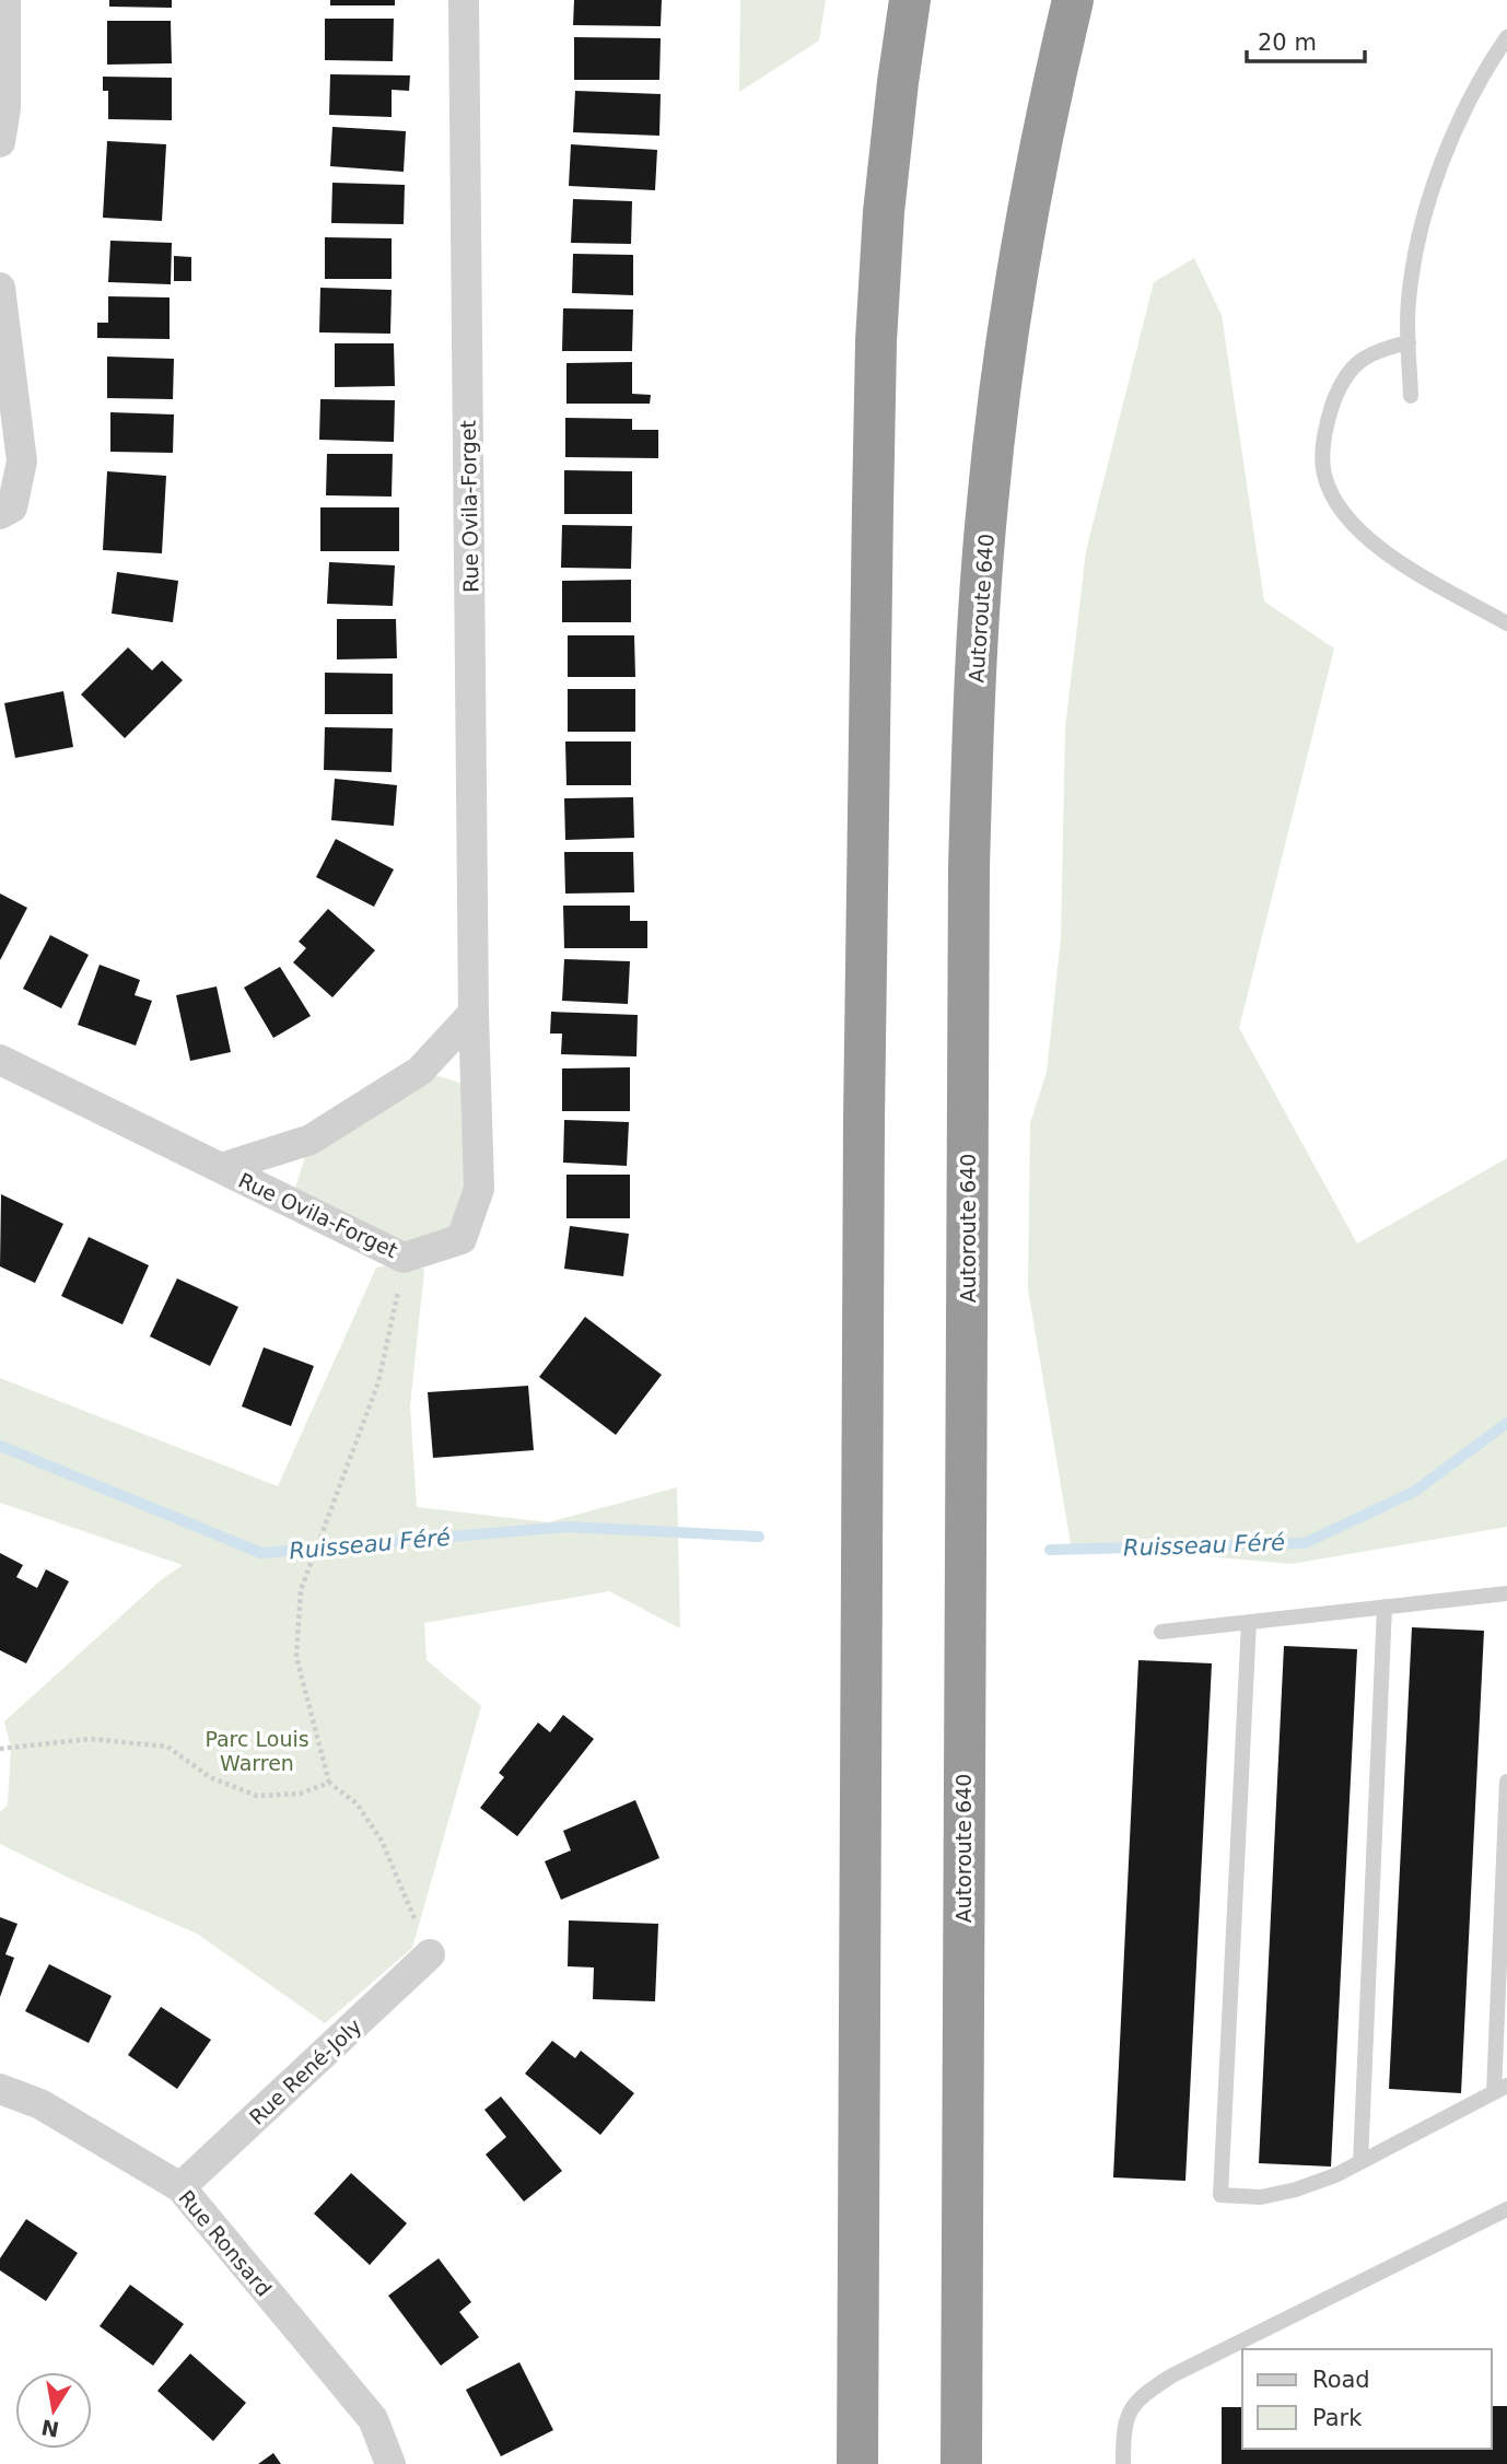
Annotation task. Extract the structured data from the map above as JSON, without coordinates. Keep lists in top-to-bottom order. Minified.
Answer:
{"streets":{"highway":["Autoroute 640"],"street":["Rue Ovila-Forget","Rue René-Joly","Rue Ronsard"]},"crossings":[["Rue René-Joly","Rue Ronsard"]],"water":["Ruisseau Féré"],"parks":["Parc Louis Warren"],"legend":["Road","Park"],"scale_bar":"20 m","north":"bottom"}
